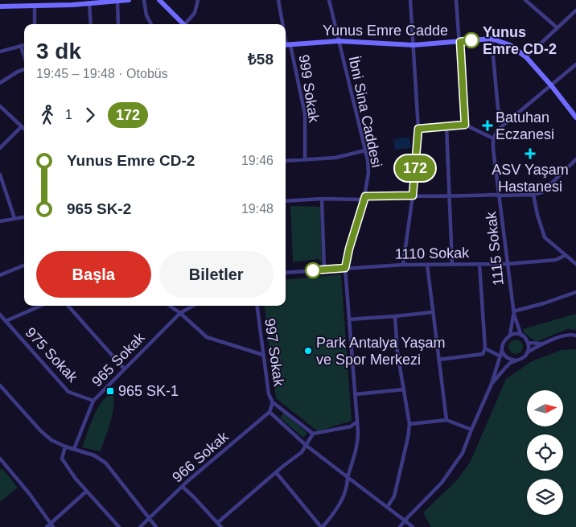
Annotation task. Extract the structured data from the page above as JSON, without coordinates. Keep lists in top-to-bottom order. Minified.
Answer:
{"streets":{"street":["Yunus Emre Cadde","999 Sokak","İbni Sina Caddesi","1115 Sokak","1110 Sokak","997 Sokak","975 Sokak","965 Sokak","966 Sokak"]},"crossings":[["Yunus Emre Cadde","999 Sokak"],["Yunus Emre Cadde","İbni Sina Caddesi"],["İbni Sina Caddesi","1110 Sokak"],["1115 Sokak","1110 Sokak"],["975 Sokak","965 Sokak"]],"places":{"other":["Yunus Emre CD-2","Park Antalya Yaşam ve Spor Merkezi"],"health":["Batuhan Eczanesi","ASV Yaşam Hastanesi"],"transit":["965 SK-1"]},"lines":["bus line 172"],"north":"right","page":{"on_map":"172","heading":["3 dk","19:45 – 19:48 · Otobüs","₺58"],"legs":["1","172"],"list":[{"name":"Yunus Emre CD-2","value":"19:46"},{"name":"965 SK-2","value":"19:48"}],"buttons":["Başla","Biletler"]}}
